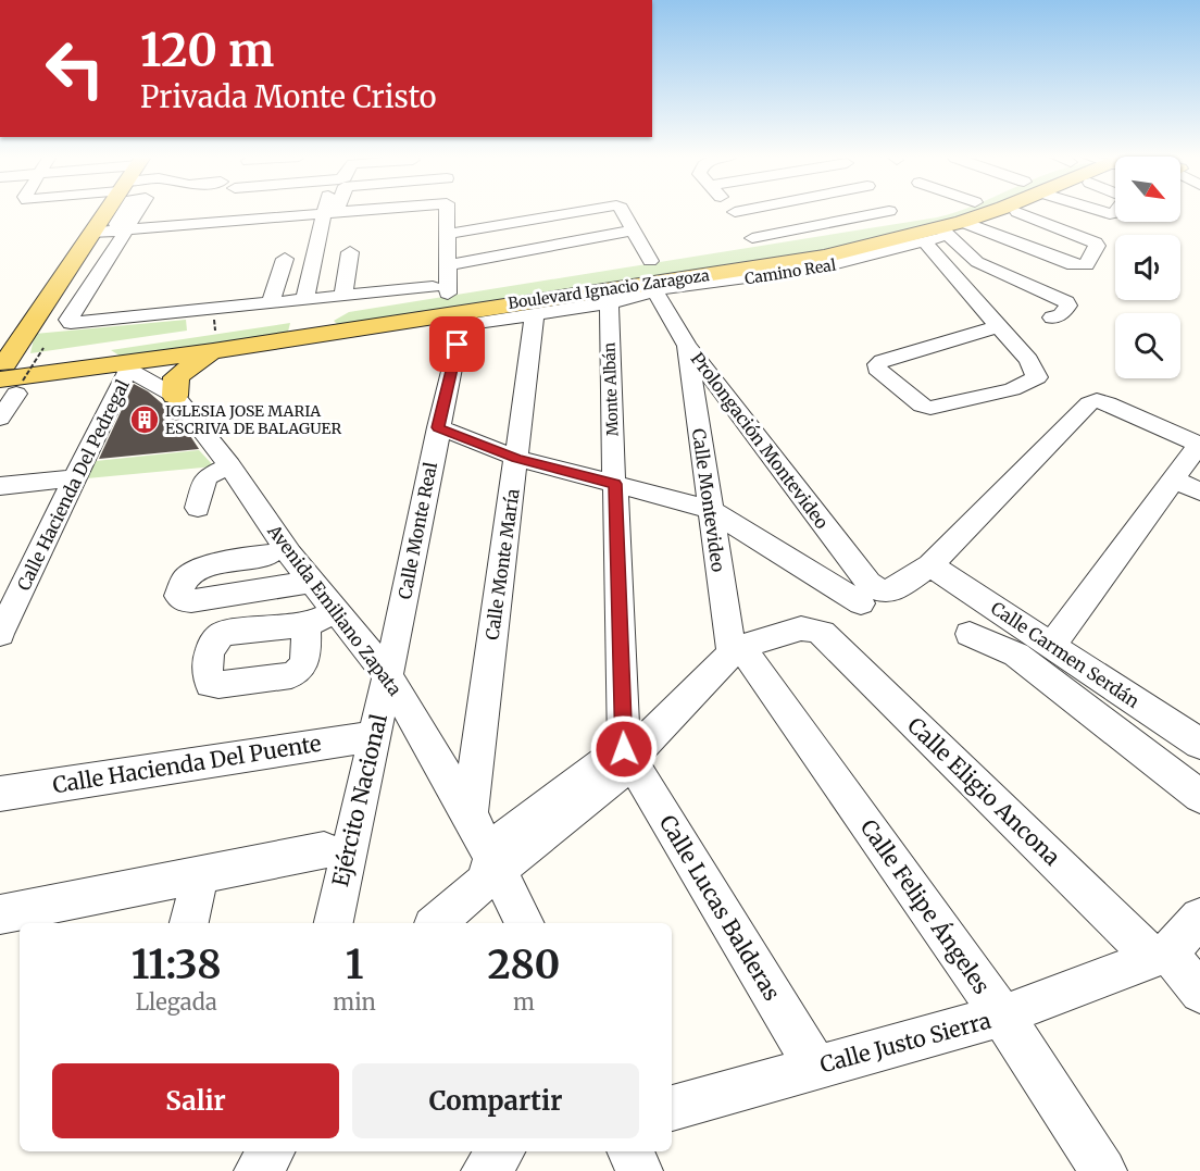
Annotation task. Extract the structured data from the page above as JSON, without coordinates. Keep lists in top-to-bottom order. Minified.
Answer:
{"streets":{"main road":["Boulevard Ignacio Zaragoza"],"street":["Monte Albán","Prolongación Montevideo","Calle Hacienda Del Pedregal","Calle Montevideo","Calle Monte Real","Calle Monte María","Avenida Emiliano Zapata","Calle Carmen Serdán","Calle Hacienda Del Puente","Calle Eligio Ancona","Ejército Nacional","Calle Felipe Ángeles","Calle Lucas Balderas","Calle Justo Sierra"]},"crossings":[["Boulevard Ignacio Zaragoza","Prolongación Montevideo"],["Boulevard Ignacio Zaragoza","Calle Hacienda Del Pedregal"],["Boulevard Ignacio Zaragoza","Calle Monte Real"],["Boulevard Ignacio Zaragoza","Avenida Emiliano Zapata"],["Monte Albán","Calle Lucas Balderas"],["Prolongación Montevideo","Calle Montevideo"],["Prolongación Montevideo","Calle Monte Real"],["Calle Hacienda Del Pedregal","Avenida Emiliano Zapata"],["Calle Montevideo","Calle Eligio Ancona"],["Calle Montevideo","Calle Felipe Ángeles"],["Calle Monte Real","Avenida Emiliano Zapata"],["Calle Monte Real","Ejército Nacional"],["Calle Monte María","Avenida Emiliano Zapata"],["Avenida Emiliano Zapata","Ejército Nacional"],["Calle Hacienda Del Puente","Ejército Nacional"],["Calle Eligio Ancona","Calle Felipe Ángeles"],["Calle Eligio Ancona","Calle Justo Sierra"],["Calle Felipe Ángeles","Calle Justo Sierra"],["Calle Lucas Balderas","Calle Justo Sierra"]],"places":{"building":["IGLESIA JOSE MARIA ESCRIVA DE BALAGUER"]},"north":"bottom right","page":{"turn":["120 m","Privada Monte Cristo"],"eta":["11:38","Llegada","1","min","280","m"],"buttons":["Salir","Compartir"]}}
